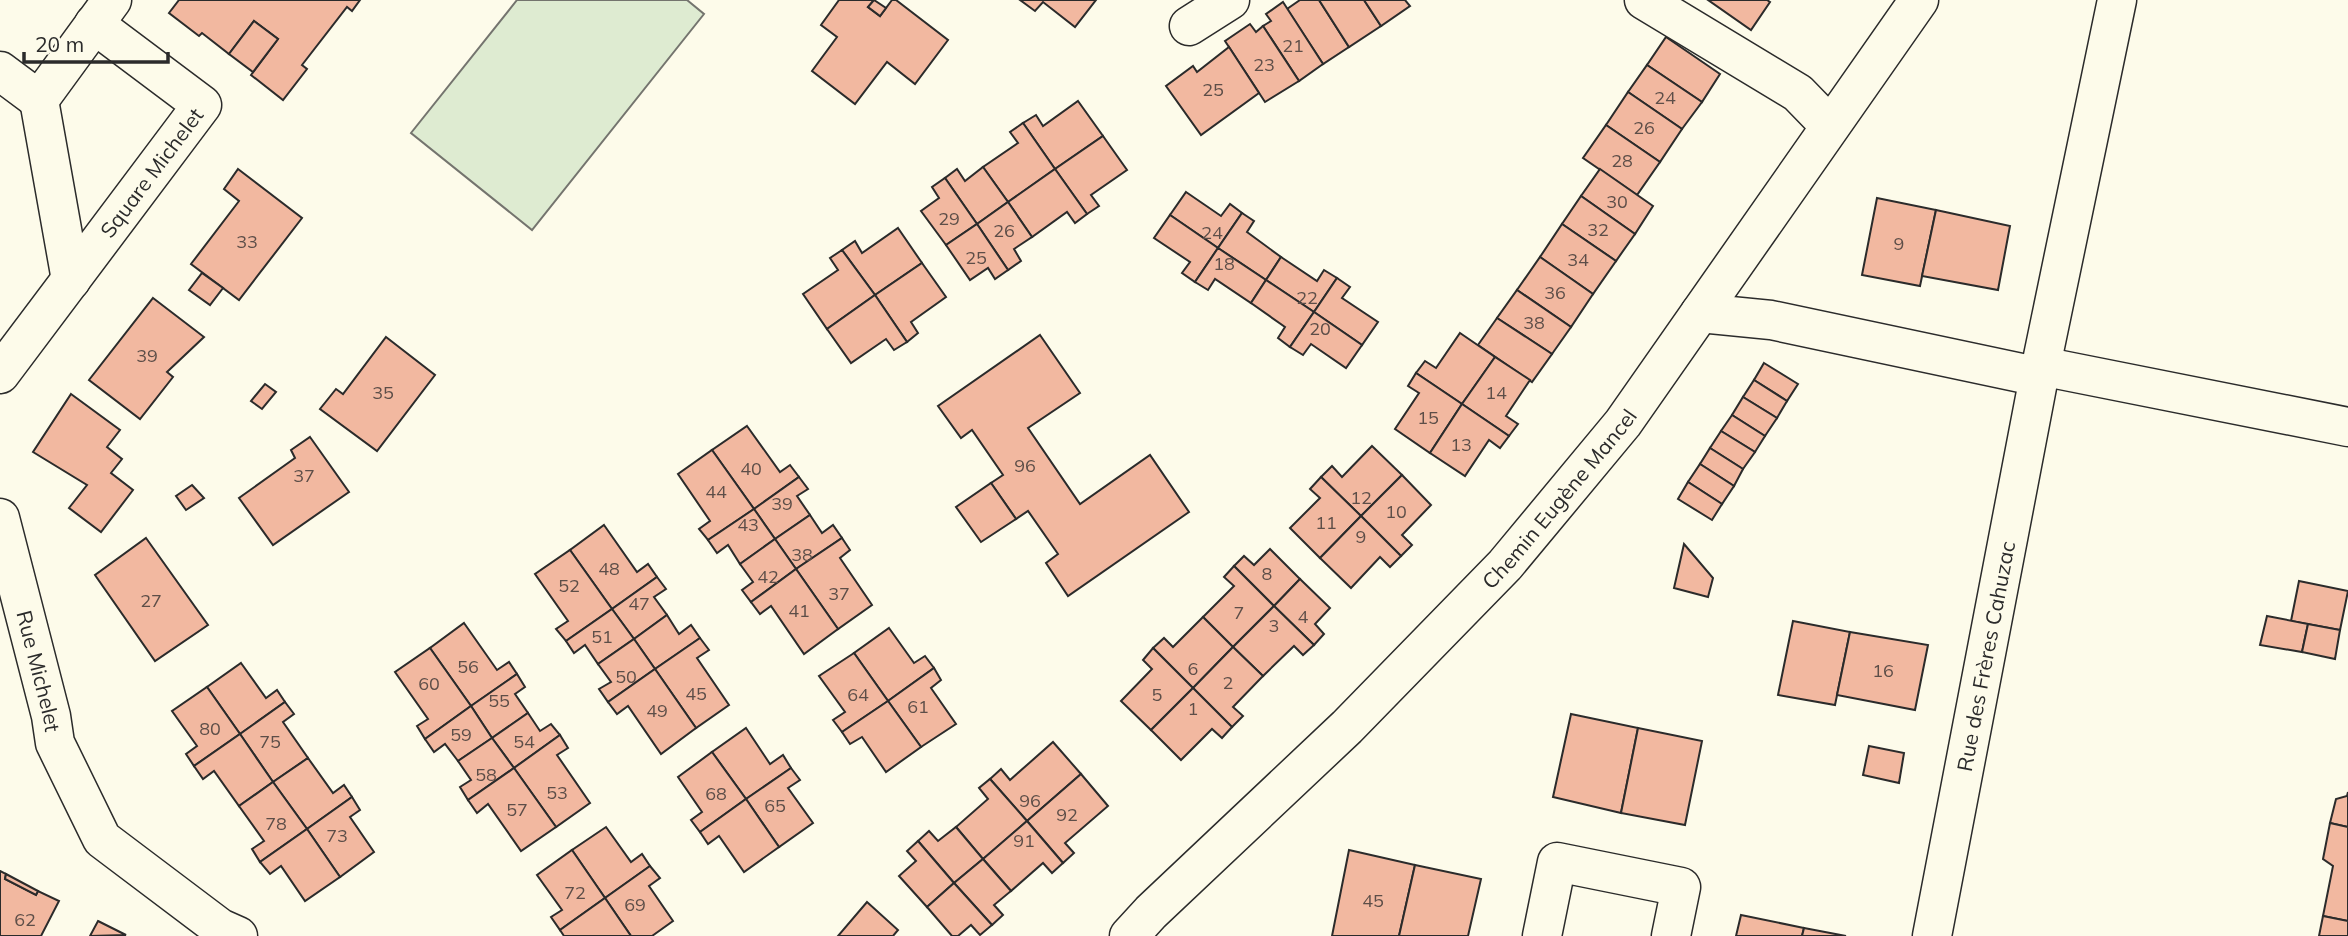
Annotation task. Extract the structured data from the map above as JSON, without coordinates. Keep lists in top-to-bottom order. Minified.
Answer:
{"streets":{"street":["Square Michelet","Chemin Eugène Mancel","Rue des Frères Cahuzac","Rue Michelet"]},"house_numbers":["21","23","25","24","26","28","30","29","32","26","24","33","9","25","34","18","36","22","38","20","39","35","14","15","13","96","40","37","44","12","39","10","11","43","9","38","48","8","42","52","37","27","47","41","7","4","3","51","56","6","16","50","2","60","45","64","5","55","61","1","49","80","59","75","54","58","53","68","96","65","57","92","78","73","91","72","45","69","62"],"scale_bar":"20 m"}
